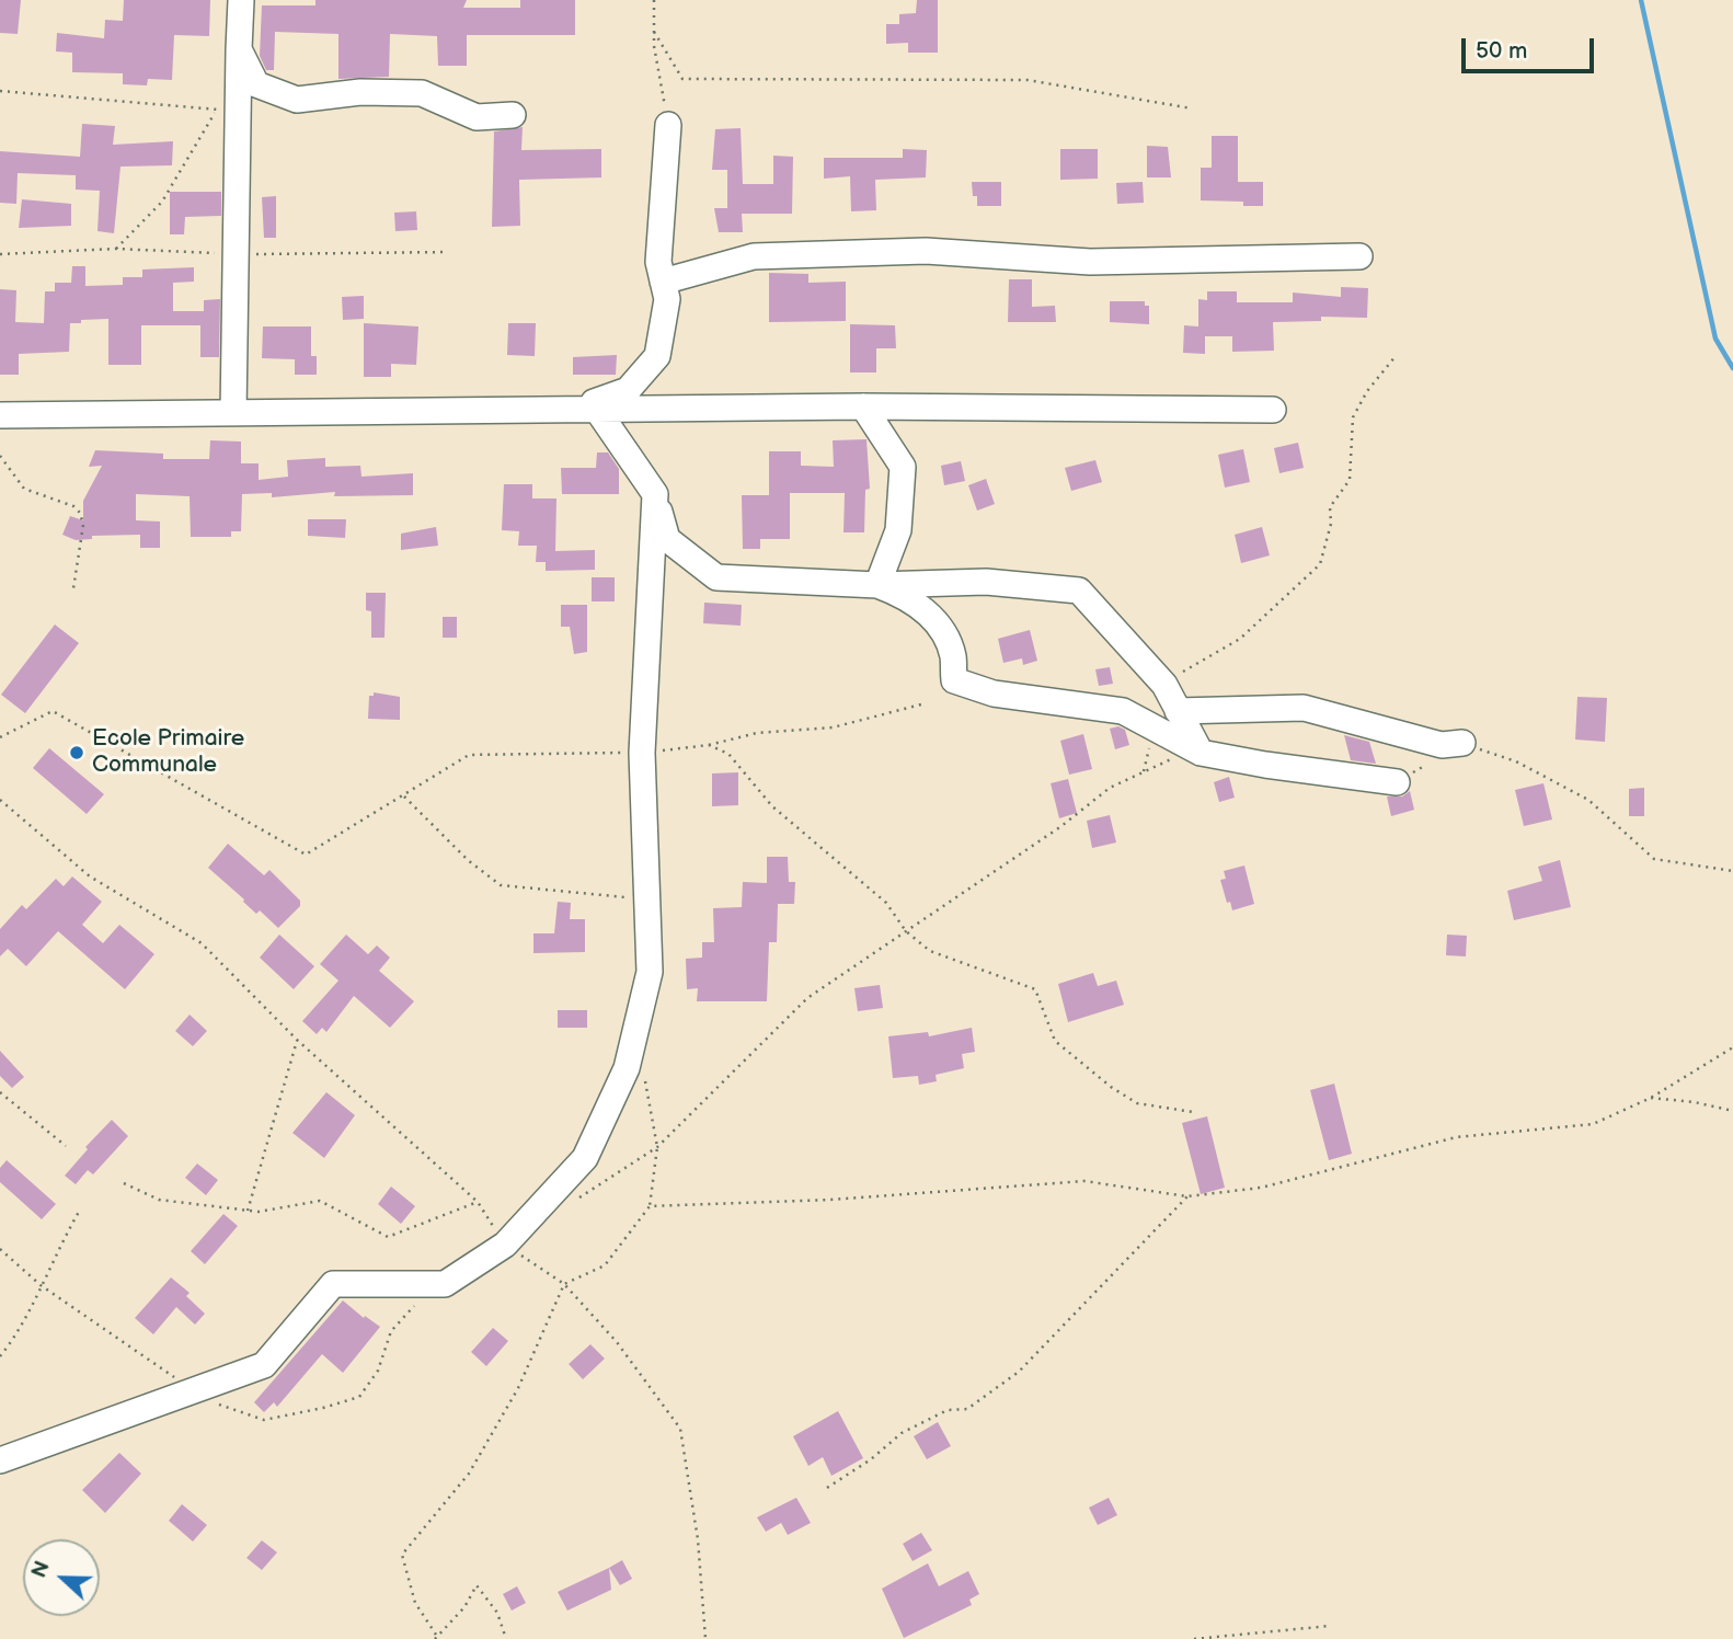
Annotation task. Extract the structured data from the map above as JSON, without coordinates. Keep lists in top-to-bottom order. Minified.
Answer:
{"places":["Ecole Primaire Communale"],"scale_bar":"50 m","north":"left"}
